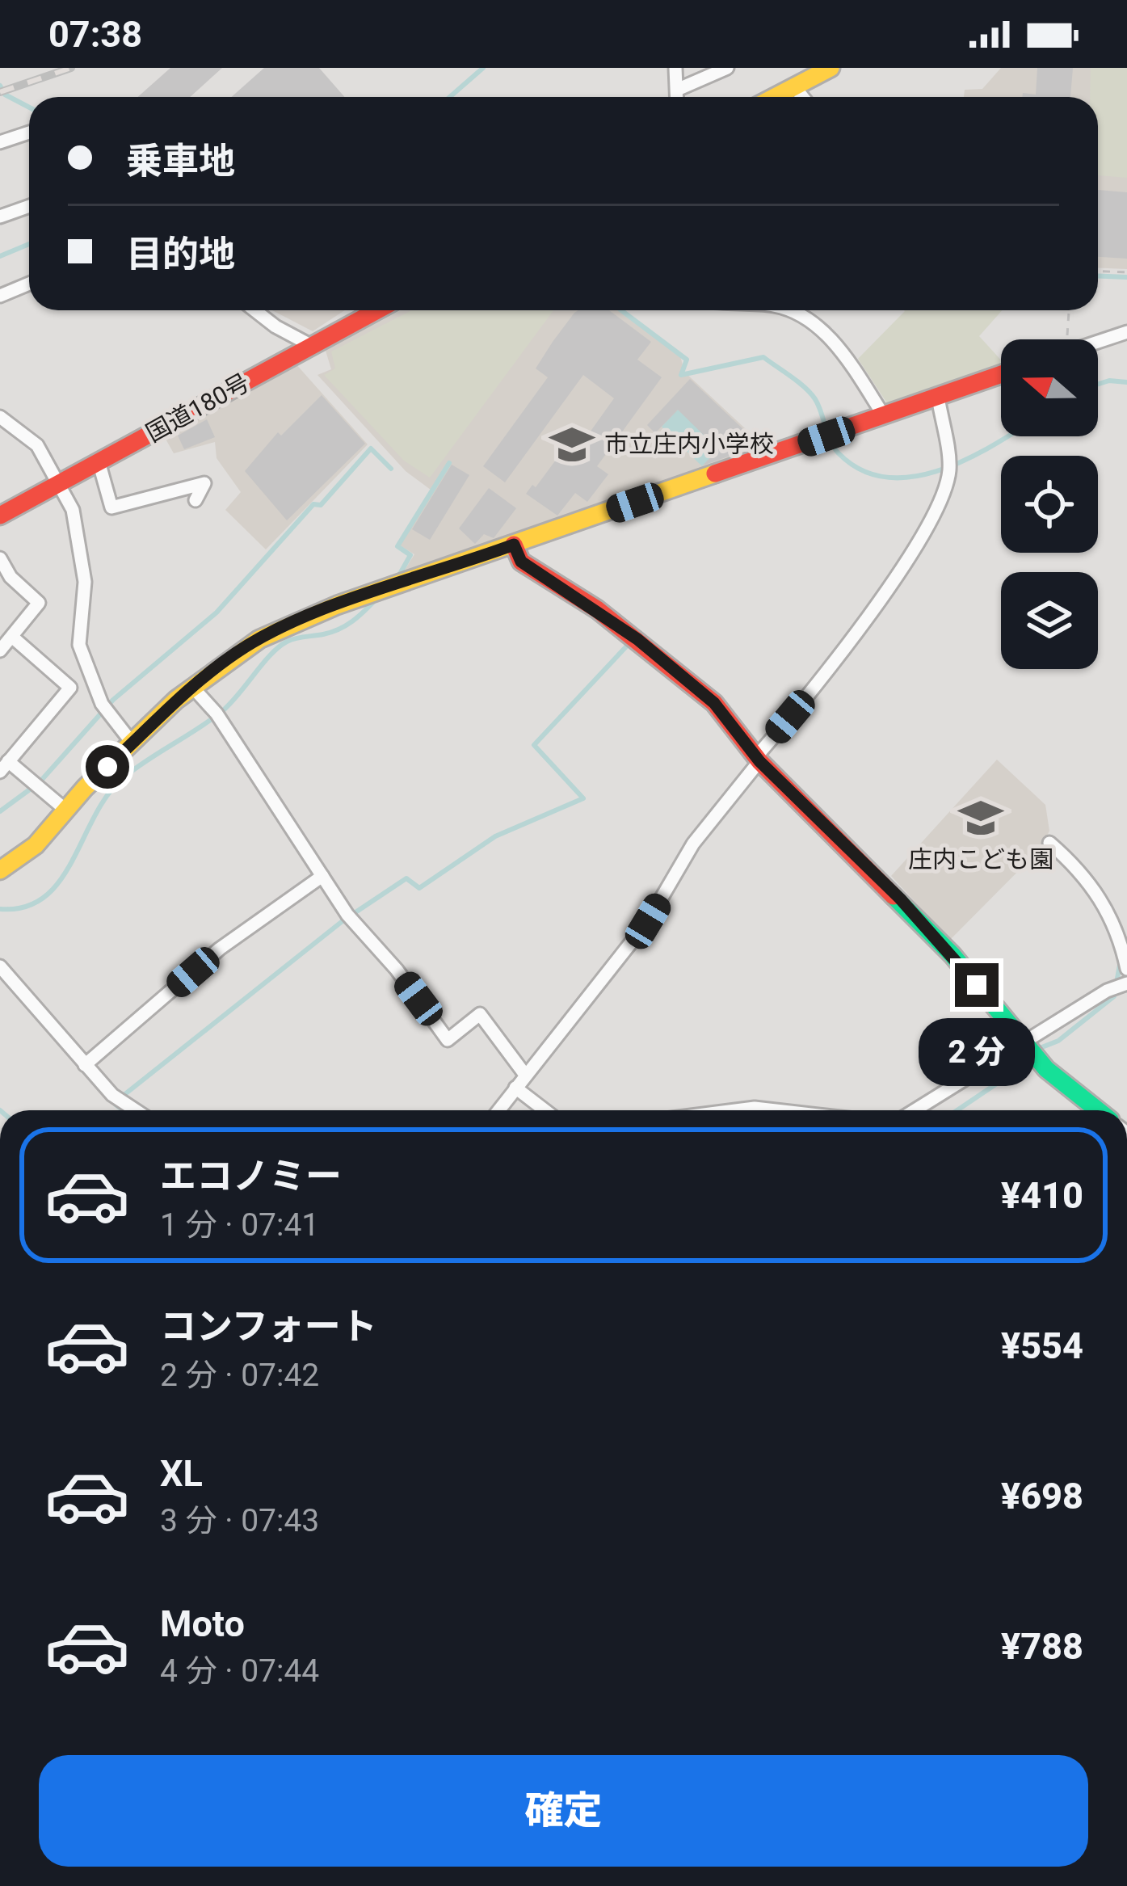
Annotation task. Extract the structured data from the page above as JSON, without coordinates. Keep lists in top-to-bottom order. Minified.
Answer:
{"streets":{"main road":["国道180号"]},"places":{"school or university":["市立庄内小学校","庄内こども園"]},"north":"left","page":{"status":"07:38","banner":["乗車地","目的地"],"bubble":"2 分","list":[{"name":"エコノミー","note":"1 分 · 07:41","value":"¥410"},{"name":"コンフォート","note":"2 分 · 07:42","value":"¥554"},{"name":"XL","note":"3 分 · 07:43","value":"¥698"},{"name":"Moto","note":"4 分 · 07:44","value":"¥788"}],"buttons":"確定"}}
